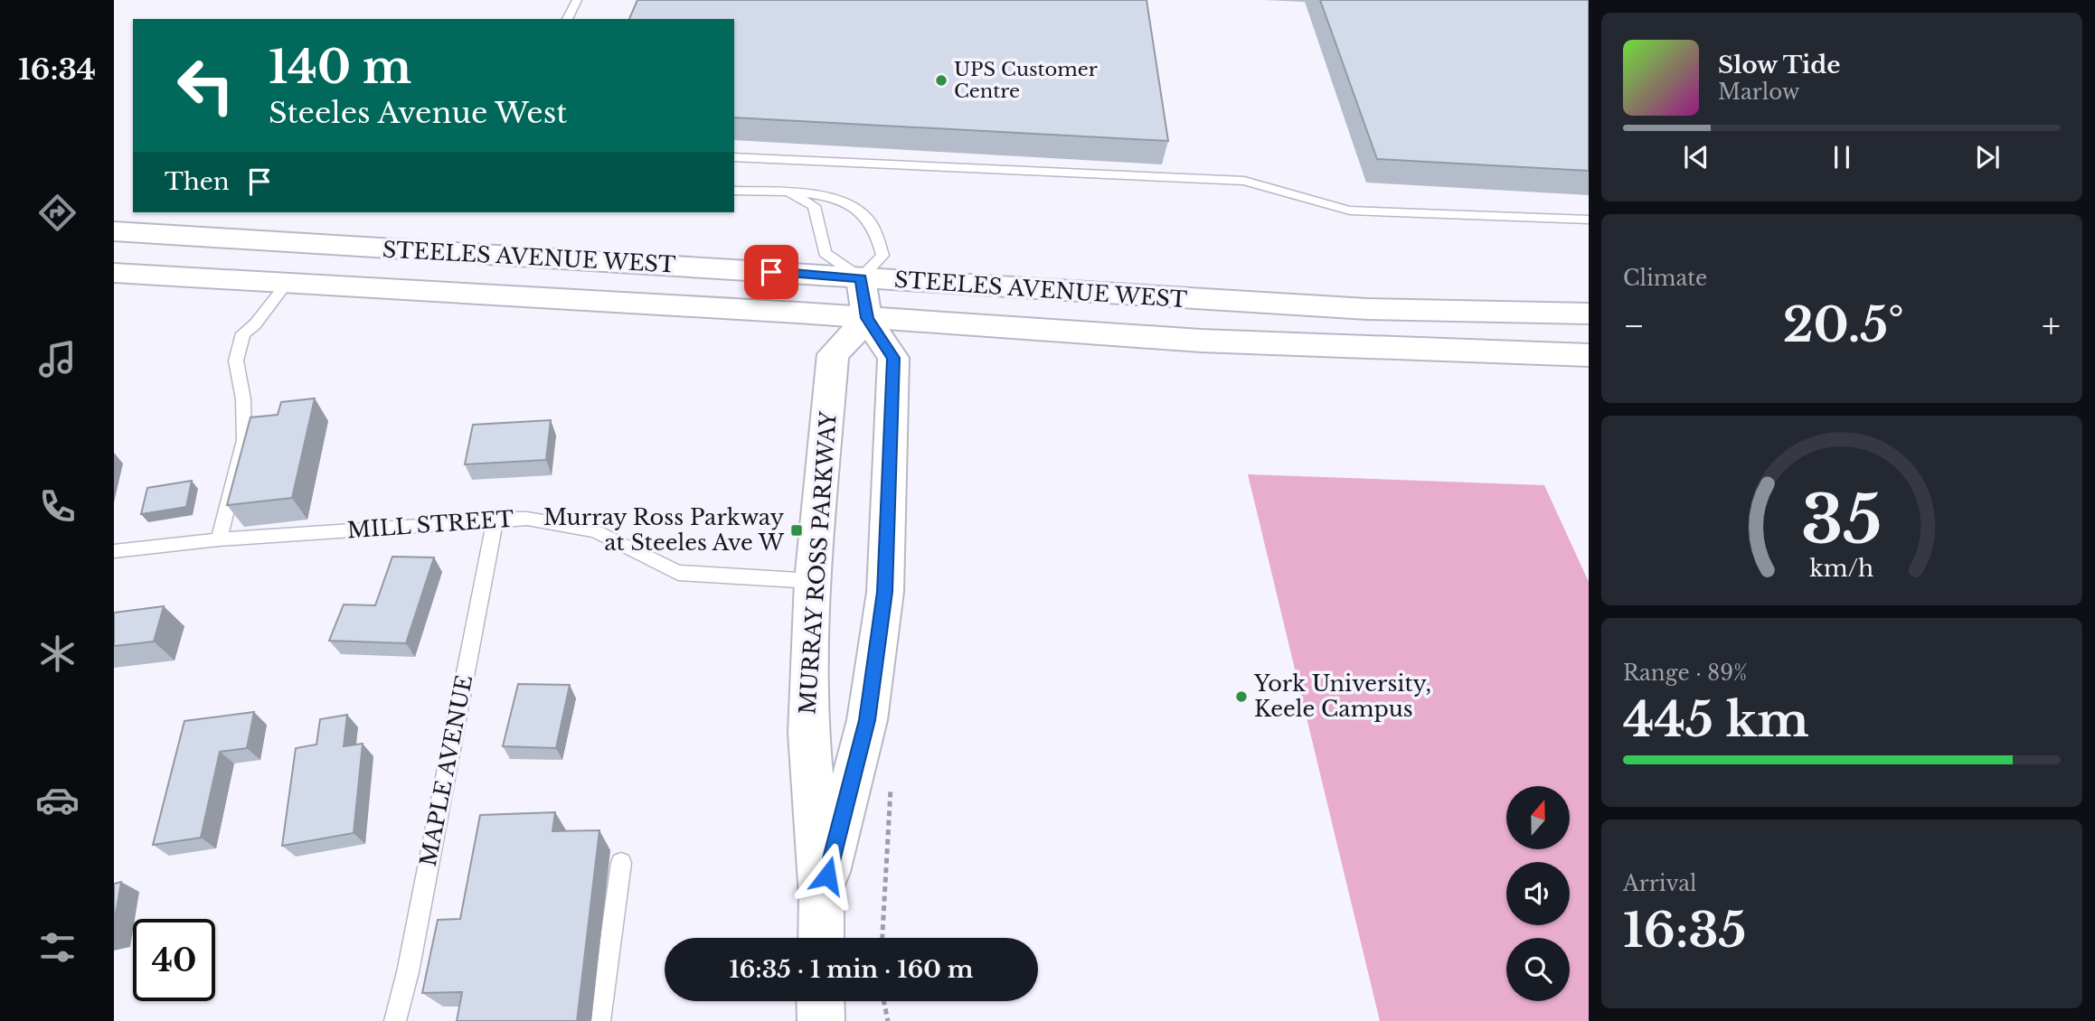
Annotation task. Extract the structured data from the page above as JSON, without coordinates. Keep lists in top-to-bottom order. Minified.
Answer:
{"streets":{"main road":["STEELES AVENUE WEST","MURRAY ROSS PARKWAY"],"lane":["MILL STREET","MAPLE AVENUE"]},"crossings":[["STEELES AVENUE WEST","MURRAY ROSS PARKWAY"],["MILL STREET","MURRAY ROSS PARKWAY"],["MILL STREET","MAPLE AVENUE"]],"places":{"other":["UPS Customer Centre","York University, Keele Campus"],"transit":["Murray Ross Parkway at Steeles Ave W"]},"north":"top","page":{"tabs":"16:34","turn":["140 m","Steeles Avenue West"],"song":["Slow Tide","Marlow"],"then":"Then","tile":["Climate",["Range · 89%","445 km"],["Arrival","16:35"]],"heat":["−","20.5°","+"],"limit":"40","trip":"16:35 · 1 min · 160 m","gauge":["35","km/h"]}}
